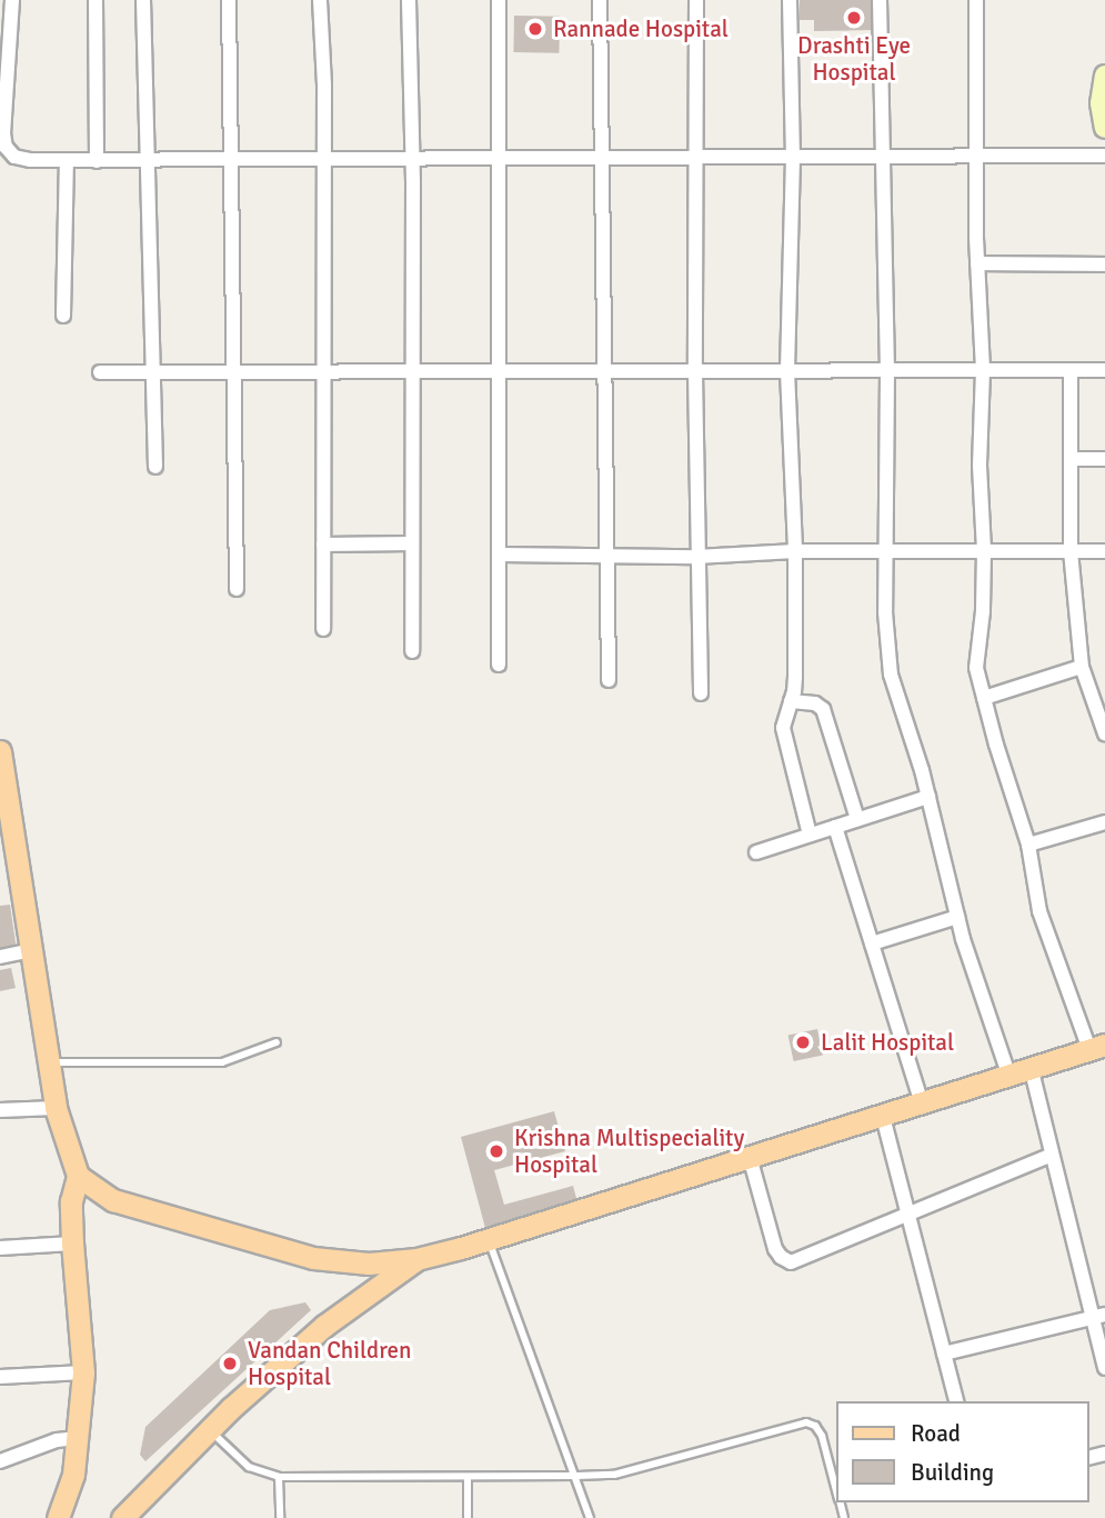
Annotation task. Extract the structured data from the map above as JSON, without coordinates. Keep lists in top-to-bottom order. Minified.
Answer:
{"places":["Drashti Eye Hospital","Rannade Hospital","Lalit Hospital","Krishna Multispeciality Hospital","Vandan Children Hospital"],"legend":["Road","Building"]}
